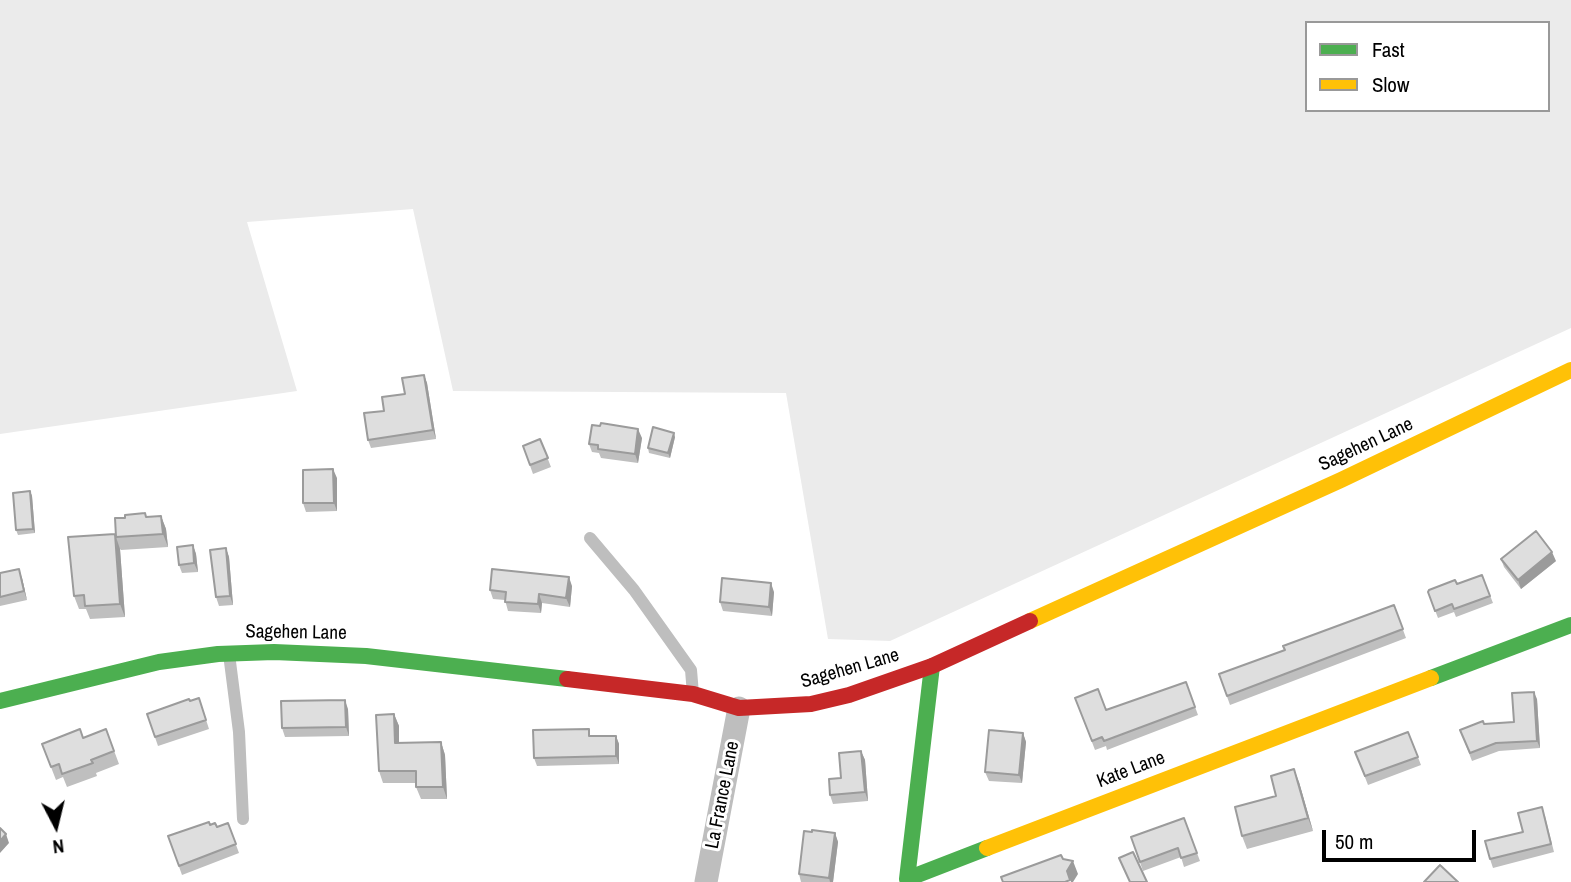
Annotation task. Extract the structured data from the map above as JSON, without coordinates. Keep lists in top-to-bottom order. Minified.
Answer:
{"streets":{"street":["Sagehen Lane","Kate Lane","La France Lane"]},"crossings":[["Sagehen Lane","Kate Lane"],["Sagehen Lane","La France Lane"]],"legend":["Fast","Slow"],"scale_bar":"50 m","north":"bottom"}
